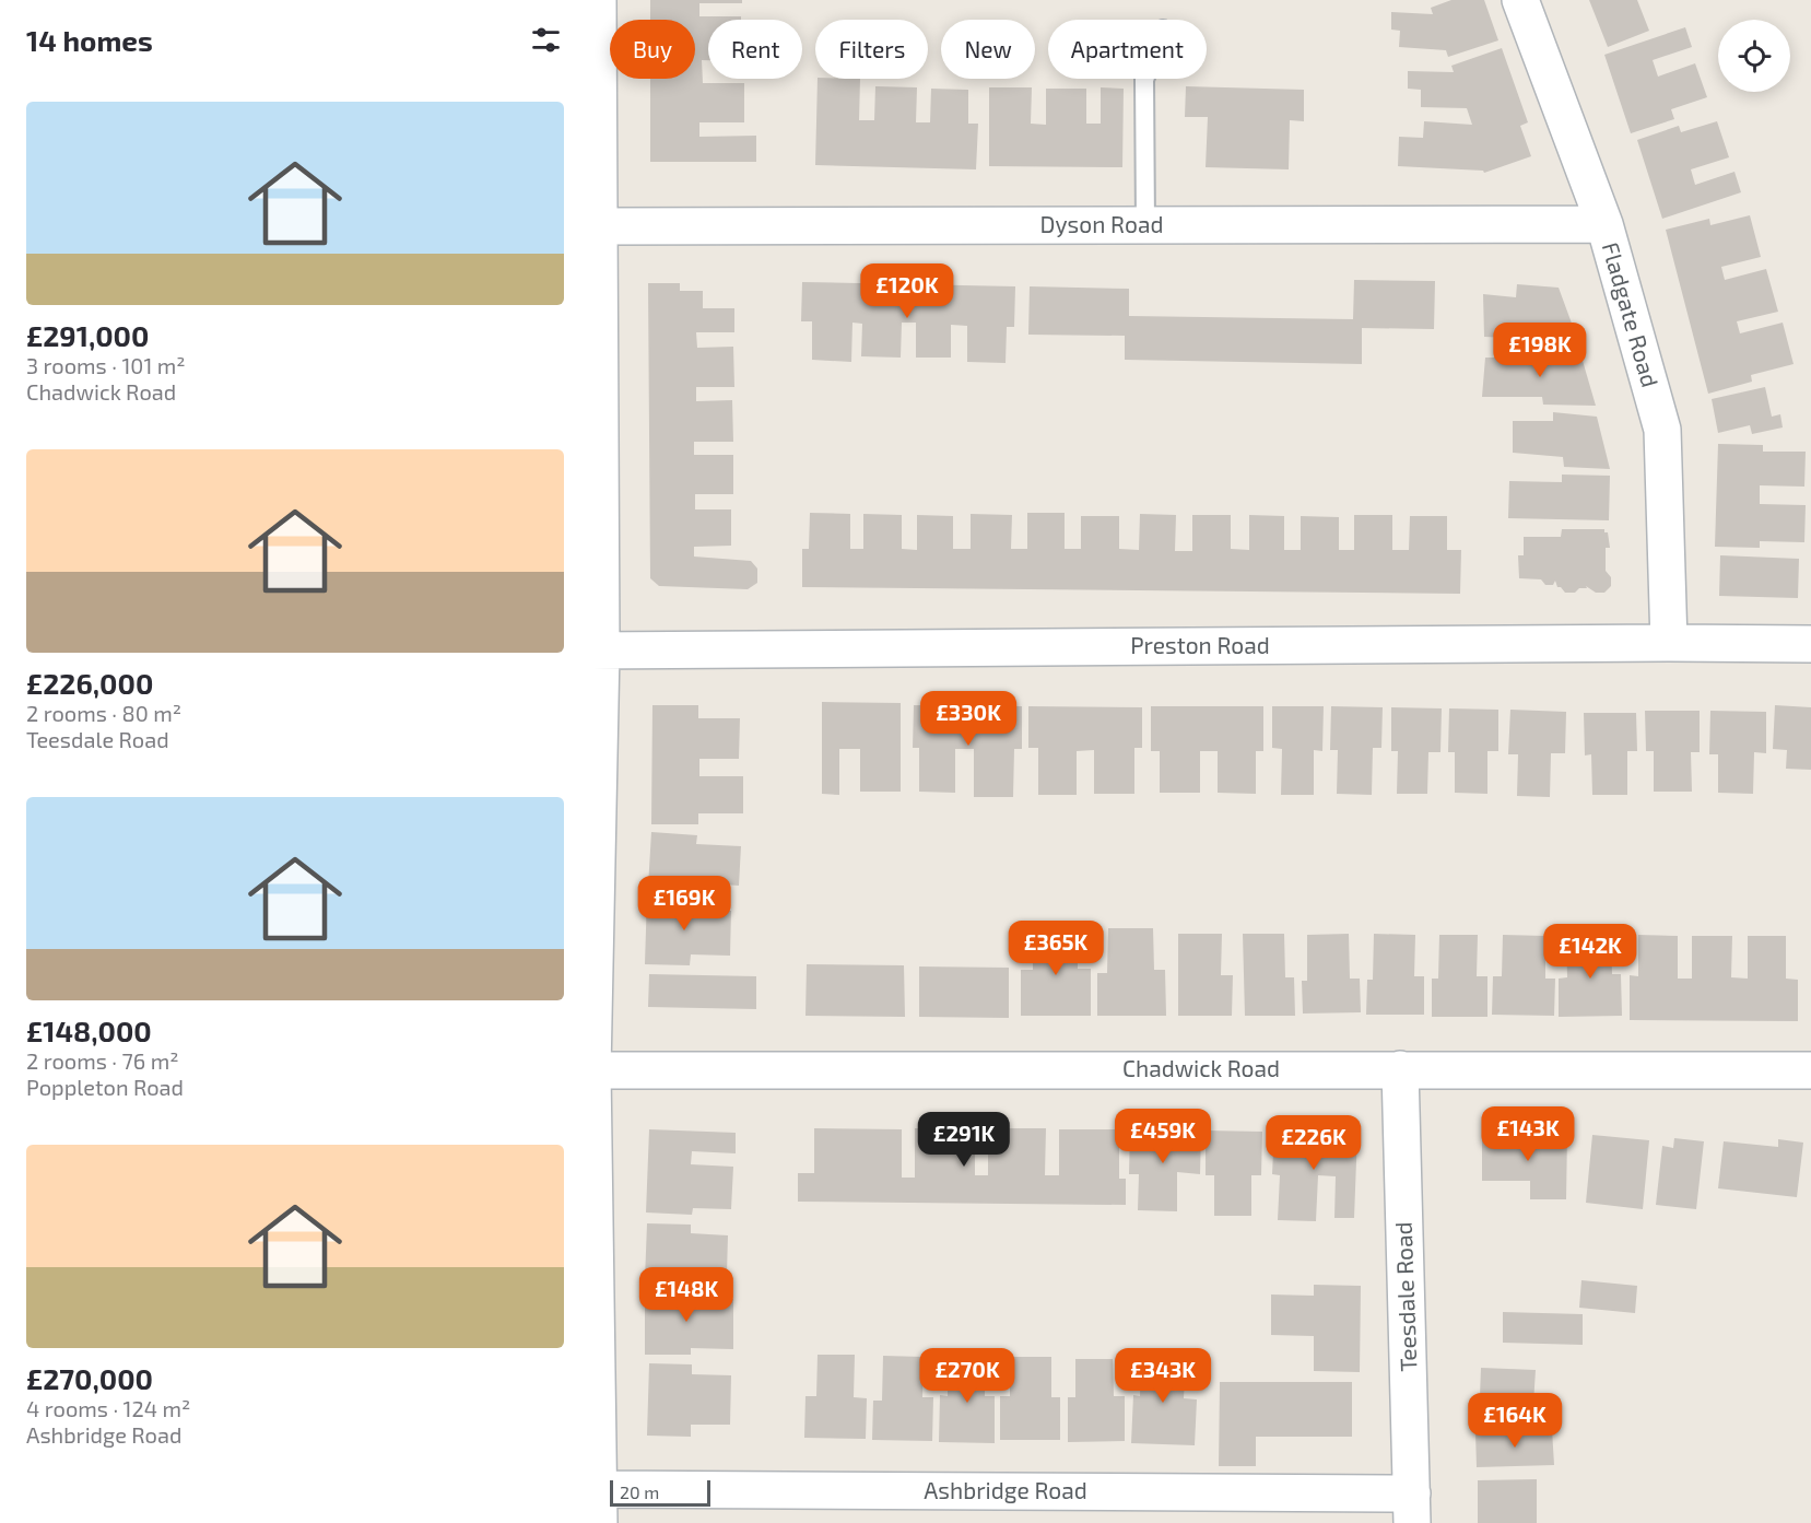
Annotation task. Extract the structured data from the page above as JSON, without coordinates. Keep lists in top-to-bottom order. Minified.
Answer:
{"streets":{"street":["Dyson Road","Fladgate Road","Preston Road","Chadwick Road","Teesdale Road","Ashbridge Road"]},"crossings":[["Dyson Road","Fladgate Road"],["Fladgate Road","Preston Road"],["Chadwick Road","Teesdale Road"],["Teesdale Road","Ashbridge Road"]],"scale_bar":"20 m","page":{"heading":"14 homes","chip":["Buy","Rent","Filters","New","Apartment"],"list":[{"name":"£291,000","note":"3 rooms · 101 m² · Chadwick Road"},{"name":"£226,000","note":"2 rooms · 80 m² · Teesdale Road"},{"name":"£148,000","note":"2 rooms · 76 m² · Poppleton Road"},{"name":"£270,000","note":"4 rooms · 124 m² · Ashbridge Road"}],"price":["£120K","£198K","£330K","£169K","£365K","£142K","£143K","£459K","£291K","£226K","£148K","£270K","£343K","£164K"],"scale":"20 m"}}
